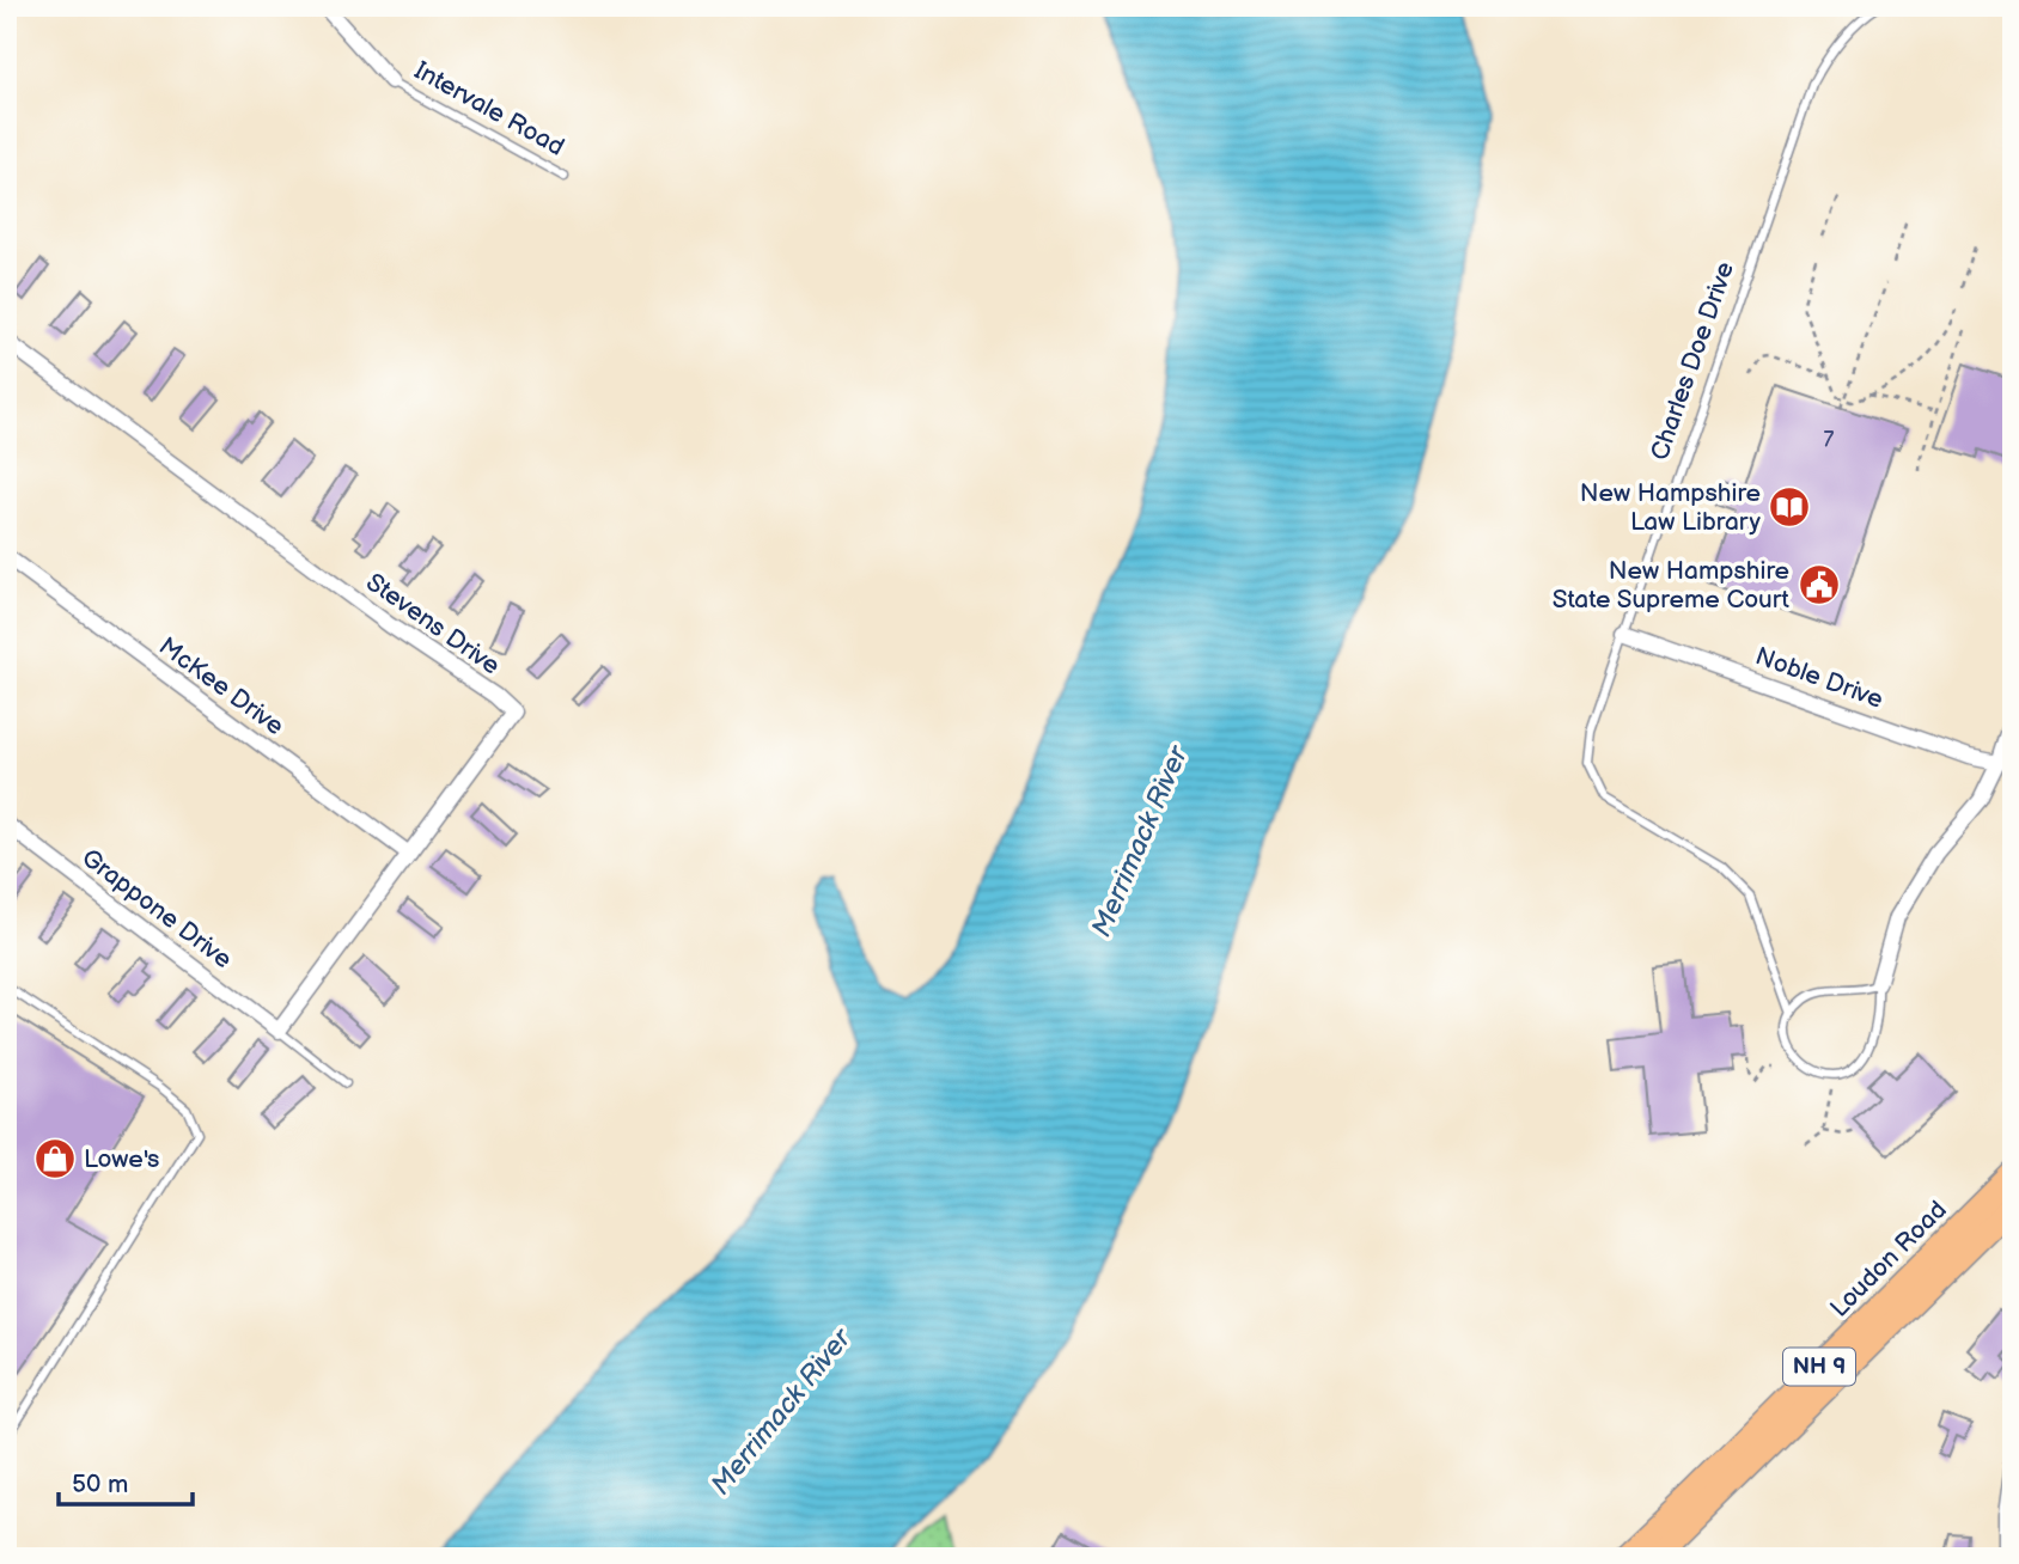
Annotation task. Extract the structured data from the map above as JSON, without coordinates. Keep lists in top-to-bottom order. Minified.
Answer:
{"streets":{"main road":["Loudon Road","NH 9"],"street":["Intervale Road","Charles Doe Drive","Stevens Drive","Noble Drive","McKee Drive","Grappone Drive"]},"crossings":[["Charles Doe Drive","Noble Drive"],["Stevens Drive","McKee Drive"],["Stevens Drive","Grappone Drive"]],"water":["Merrimack River"],"places":{"library":["New Hampshire Law Library"],"public building":["New Hampshire State Supreme Court"],"shop":["Lowe's"]},"house_numbers":["7"],"scale_bar":"50 m"}
